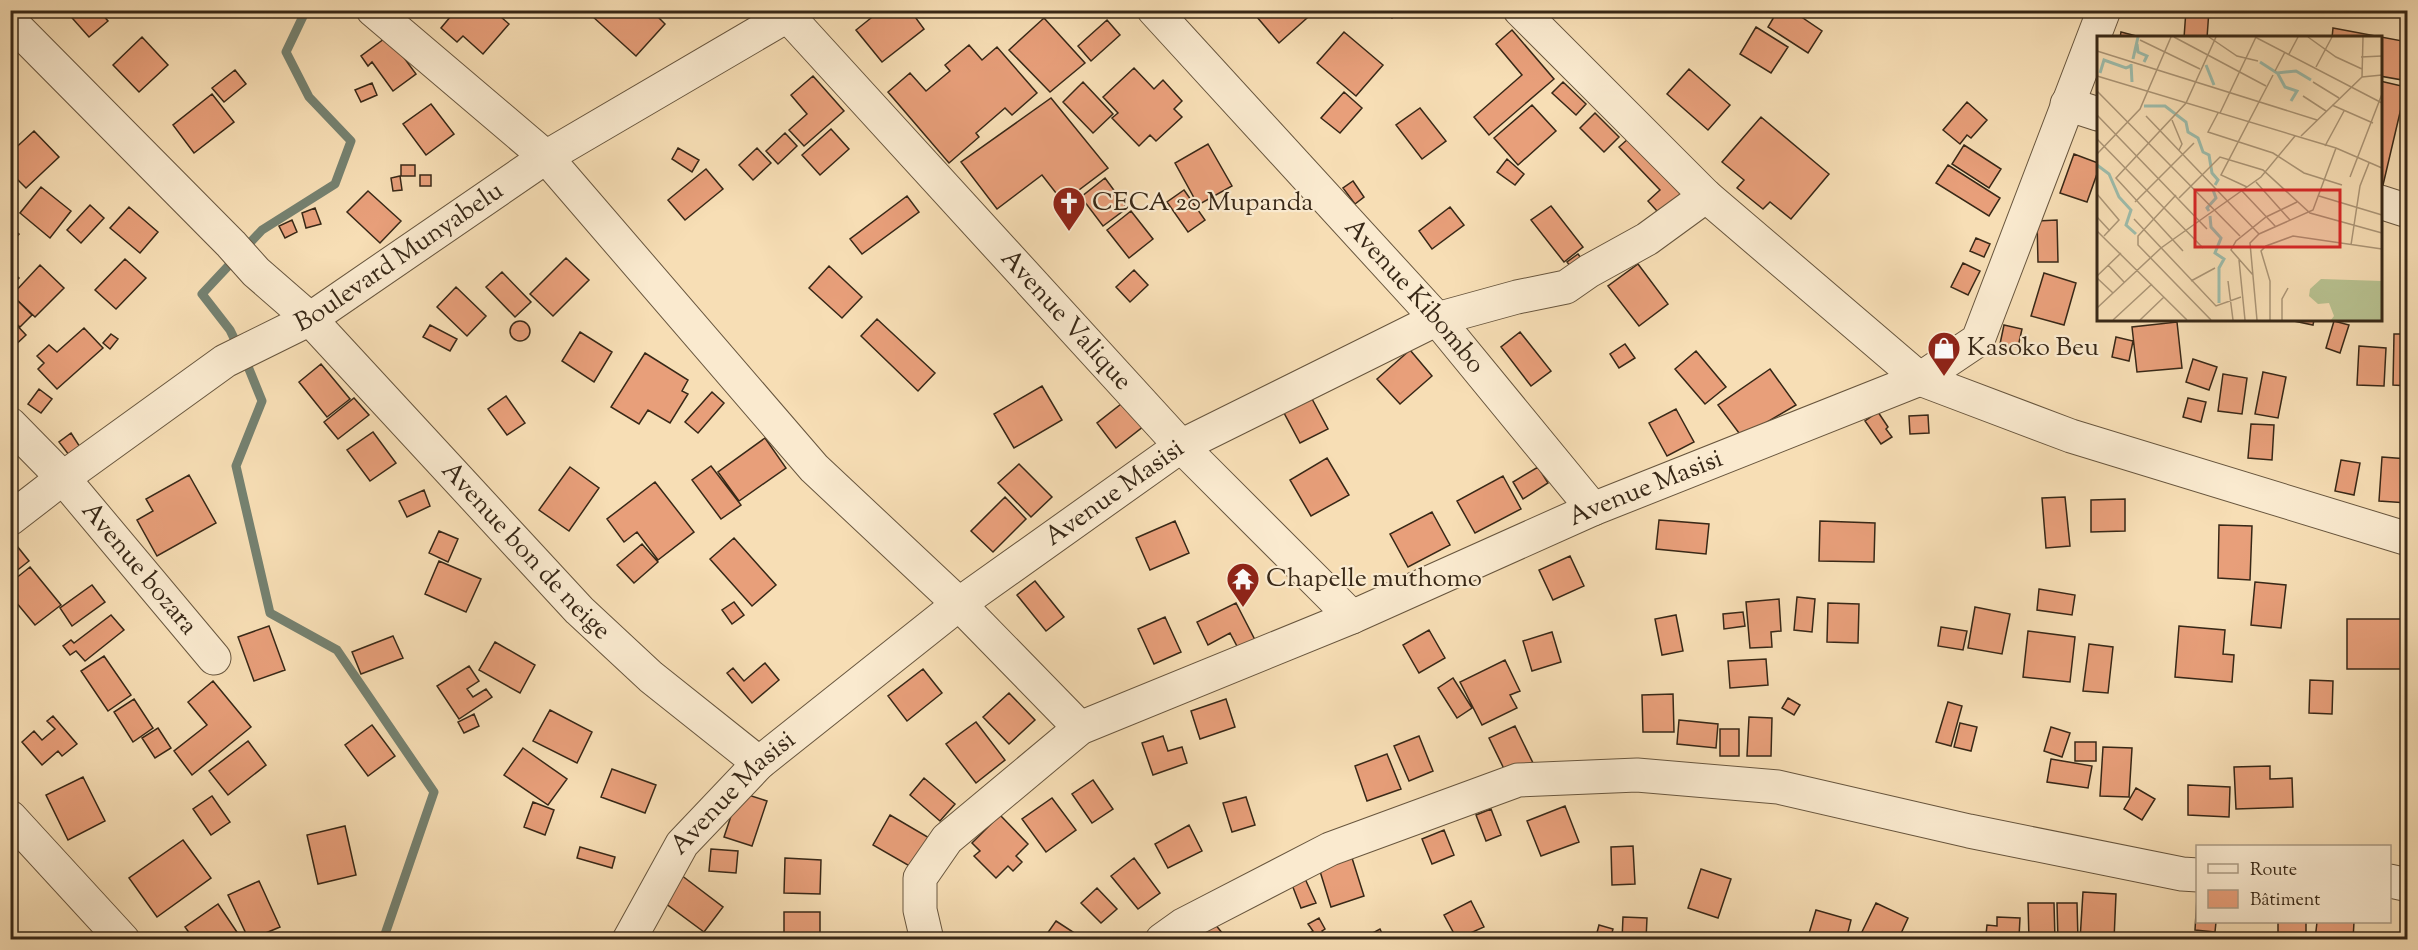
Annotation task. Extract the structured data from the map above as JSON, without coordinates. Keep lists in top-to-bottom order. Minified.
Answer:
{"streets":{"street":["Boulevard Munyabelu","Avenue Kibombo","Avenue Valique","Avenue Masisi","Avenue bon de neige","Avenue bozara"]},"crossings":[["Boulevard Munyabelu","Avenue Valique"],["Boulevard Munyabelu","Avenue bon de neige"],["Boulevard Munyabelu","Avenue bozara"],["Avenue Kibombo","Avenue Masisi"],["Avenue Valique","Avenue Masisi"],["Avenue Masisi","Avenue bon de neige"]],"places":{"church":["CECA 20 Mupanda"],"shop":["Kasoko Beu"],"temple":["Chapelle muthomo"]},"legend":["Route","Bâtiment"]}
